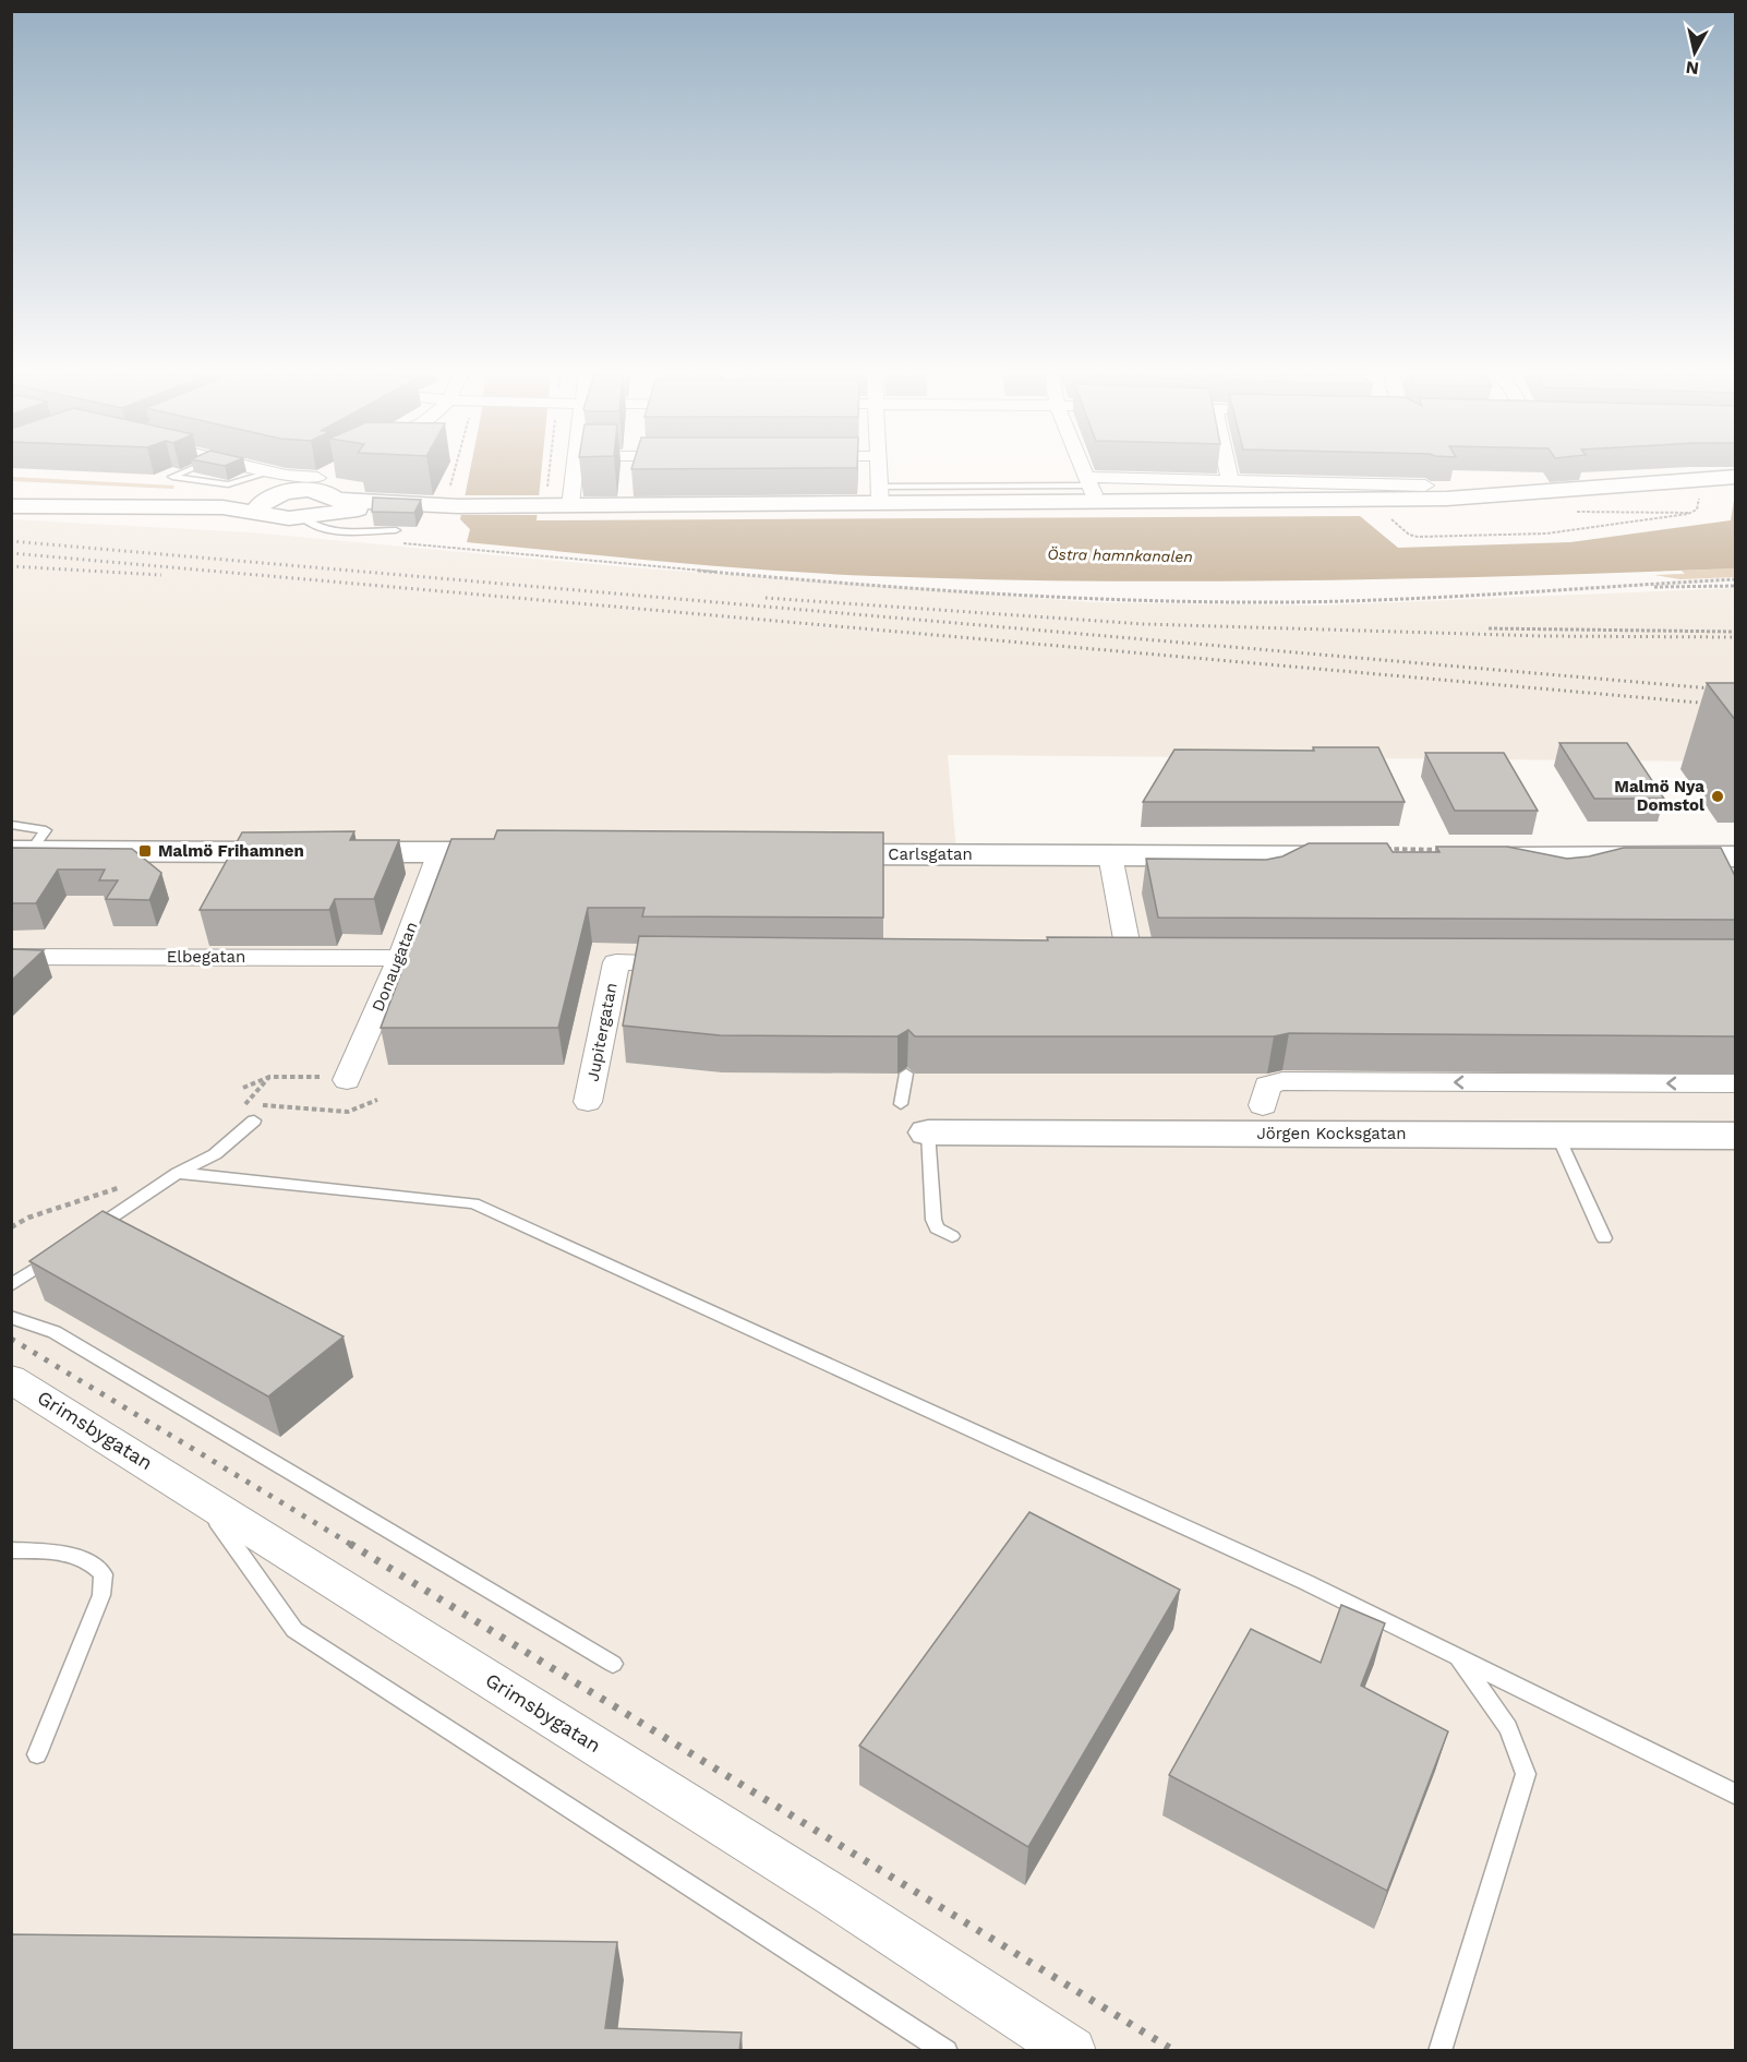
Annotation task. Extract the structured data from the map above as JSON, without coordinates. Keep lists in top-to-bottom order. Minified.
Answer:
{"streets":{"main road":["Carlsgatan","Jörgen Kocksgatan"],"street":["Elbegatan","Donaugatan","Jupitergatan","Grimsbygatan"]},"crossings":[["Elbegatan","Donaugatan"]],"one_way":["Jörgen Kocksgatan"],"water":["Östra hamnkanalen"],"places":{"other":["Malmö Nya Domstol"],"transit":["Malmö Frihamnen"]},"north":"bottom"}
